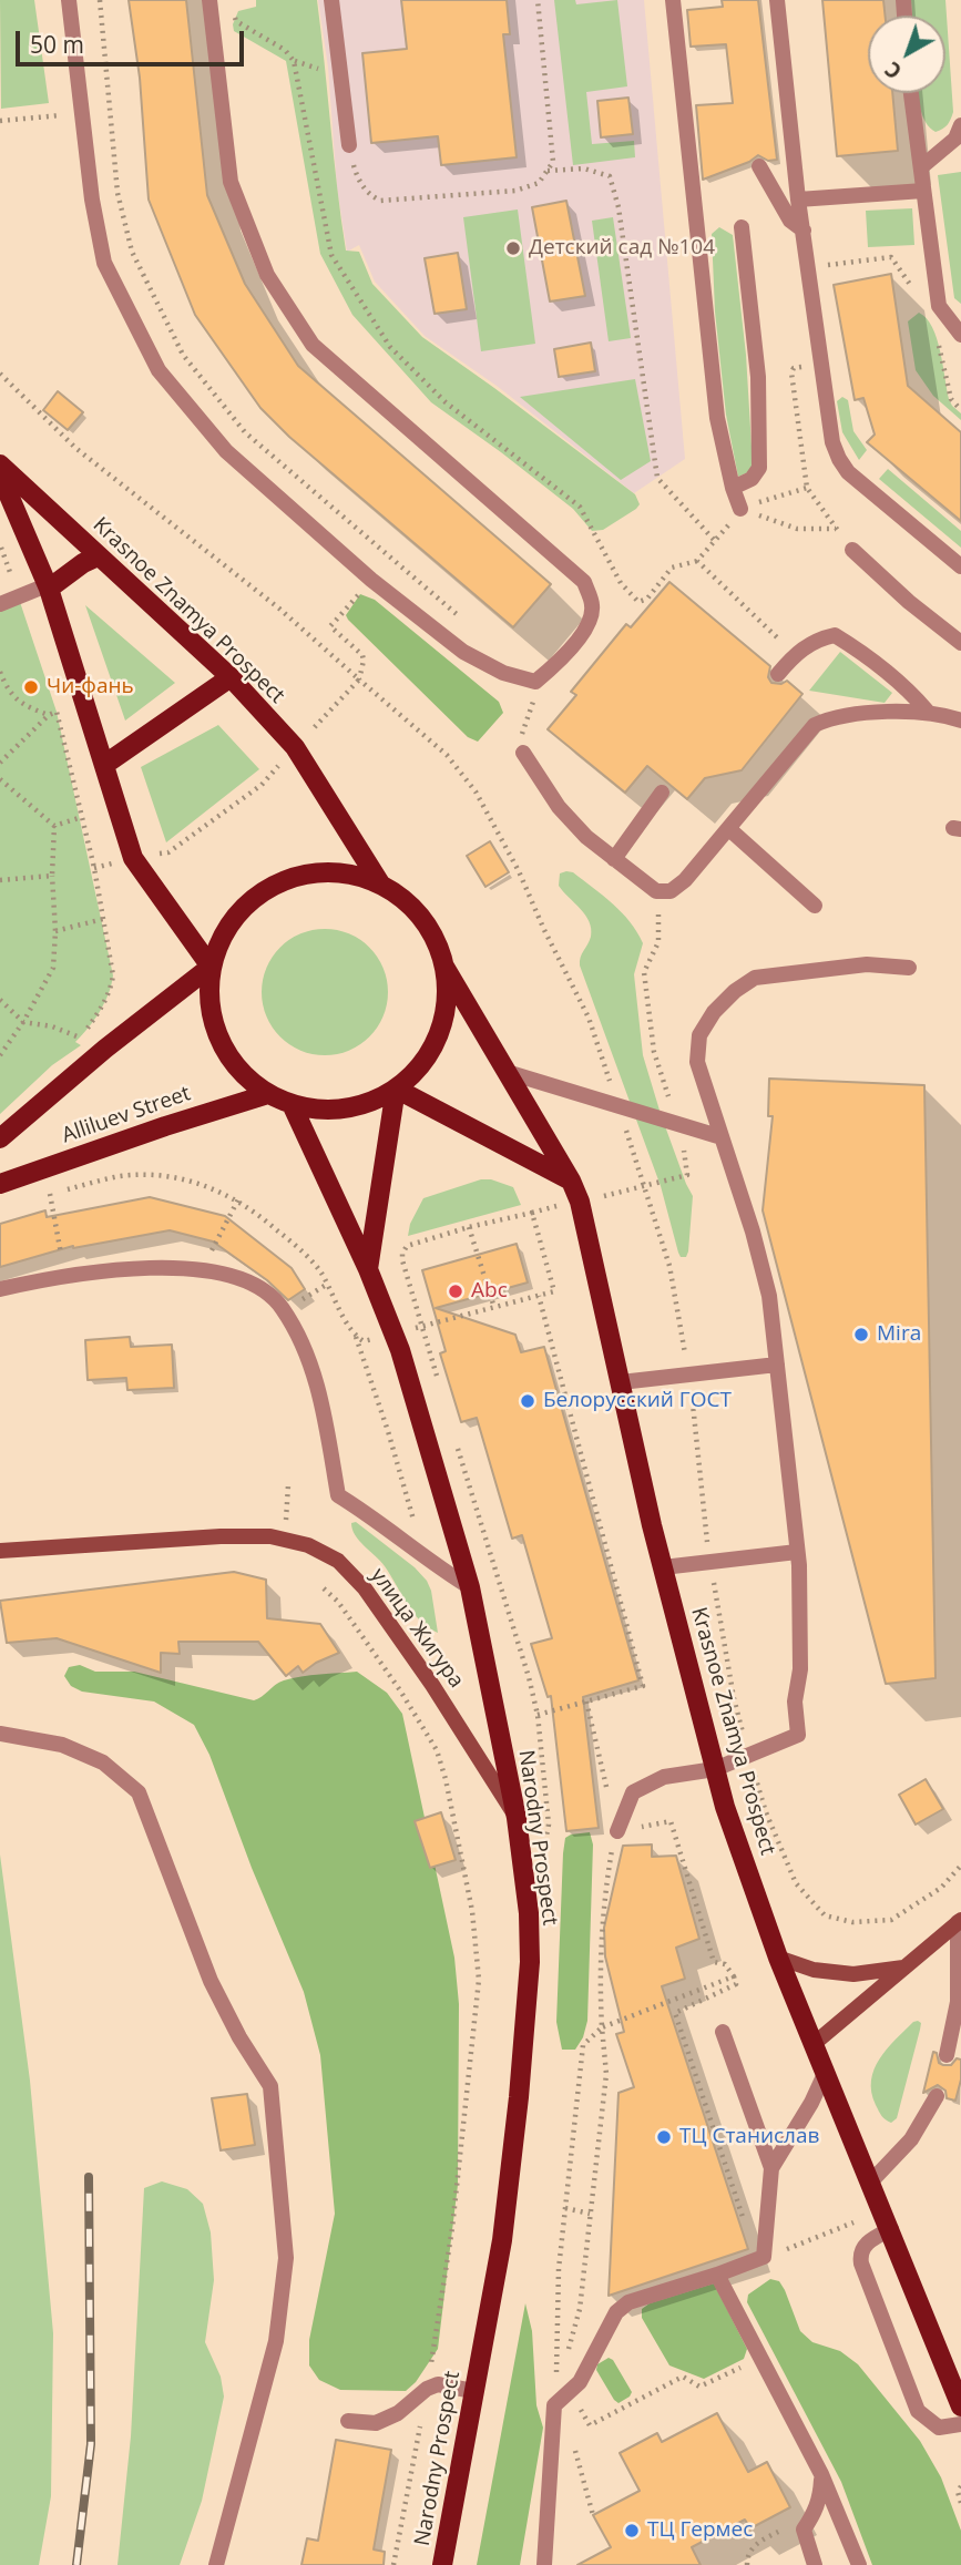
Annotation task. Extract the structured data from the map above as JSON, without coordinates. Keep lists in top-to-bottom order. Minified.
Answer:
{"streets":{"main road":["Krasnoe Znamya Prospect","Alliluev Street","улица Жигура","Narodny Prospect"]},"crossings":[["Krasnoe Znamya Prospect","Alliluev Street"],["Krasnoe Znamya Prospect","Narodny Prospect"],["Alliluev Street","Narodny Prospect"],["улица Жигура","Narodny Prospect"]],"places":["Детский сад №104","Чи-фань","Abc","Mira","Белорусский ГОСТ","ТЦ Станислав","ТЦ Гермес"],"scale_bar":"50 m","north":"bottom left"}
